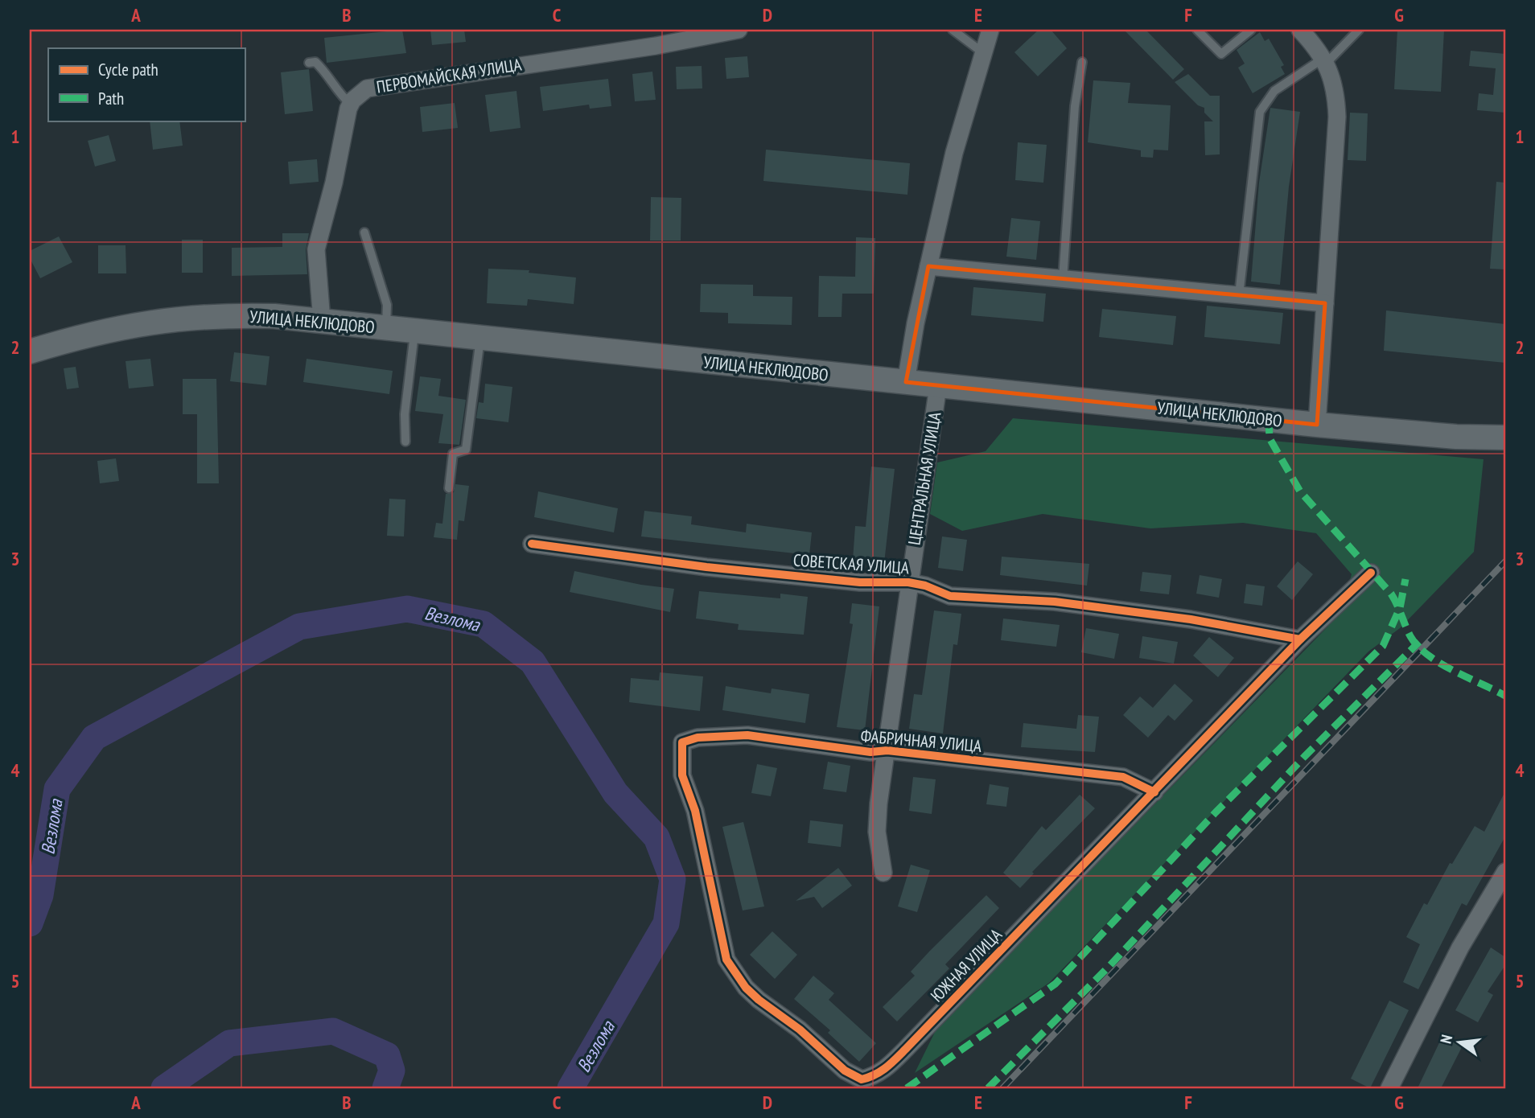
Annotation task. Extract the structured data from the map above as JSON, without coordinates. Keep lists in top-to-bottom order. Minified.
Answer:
{"streets":{"main road":["УЛИЦА НЕКЛЮДОВО"],"street":["ПЕРВОМАЙСКАЯ УЛИЦА","ЦЕНТРАЛЬНАЯ УЛИЦА","СОВЕТСКАЯ УЛИЦА","ФАБРИЧНАЯ УЛИЦА","ЮЖНАЯ УЛИЦА"]},"crossings":[["УЛИЦА НЕКЛЮДОВО","ЦЕНТРАЛЬНАЯ УЛИЦА"],["ЦЕНТРАЛЬНАЯ УЛИЦА","СОВЕТСКАЯ УЛИЦА"],["ЦЕНТРАЛЬНАЯ УЛИЦА","ФАБРИЧНАЯ УЛИЦА"],["СОВЕТСКАЯ УЛИЦА","ЮЖНАЯ УЛИЦА"],["ФАБРИЧНАЯ УЛИЦА","ЮЖНАЯ УЛИЦА"]],"water":["Везлома"],"legend":["Cycle path","Path"],"north":"left","grid":{"columns":["A","B","C","D","E","F","G"],"rows":["1","2","3","4","5"]}}
